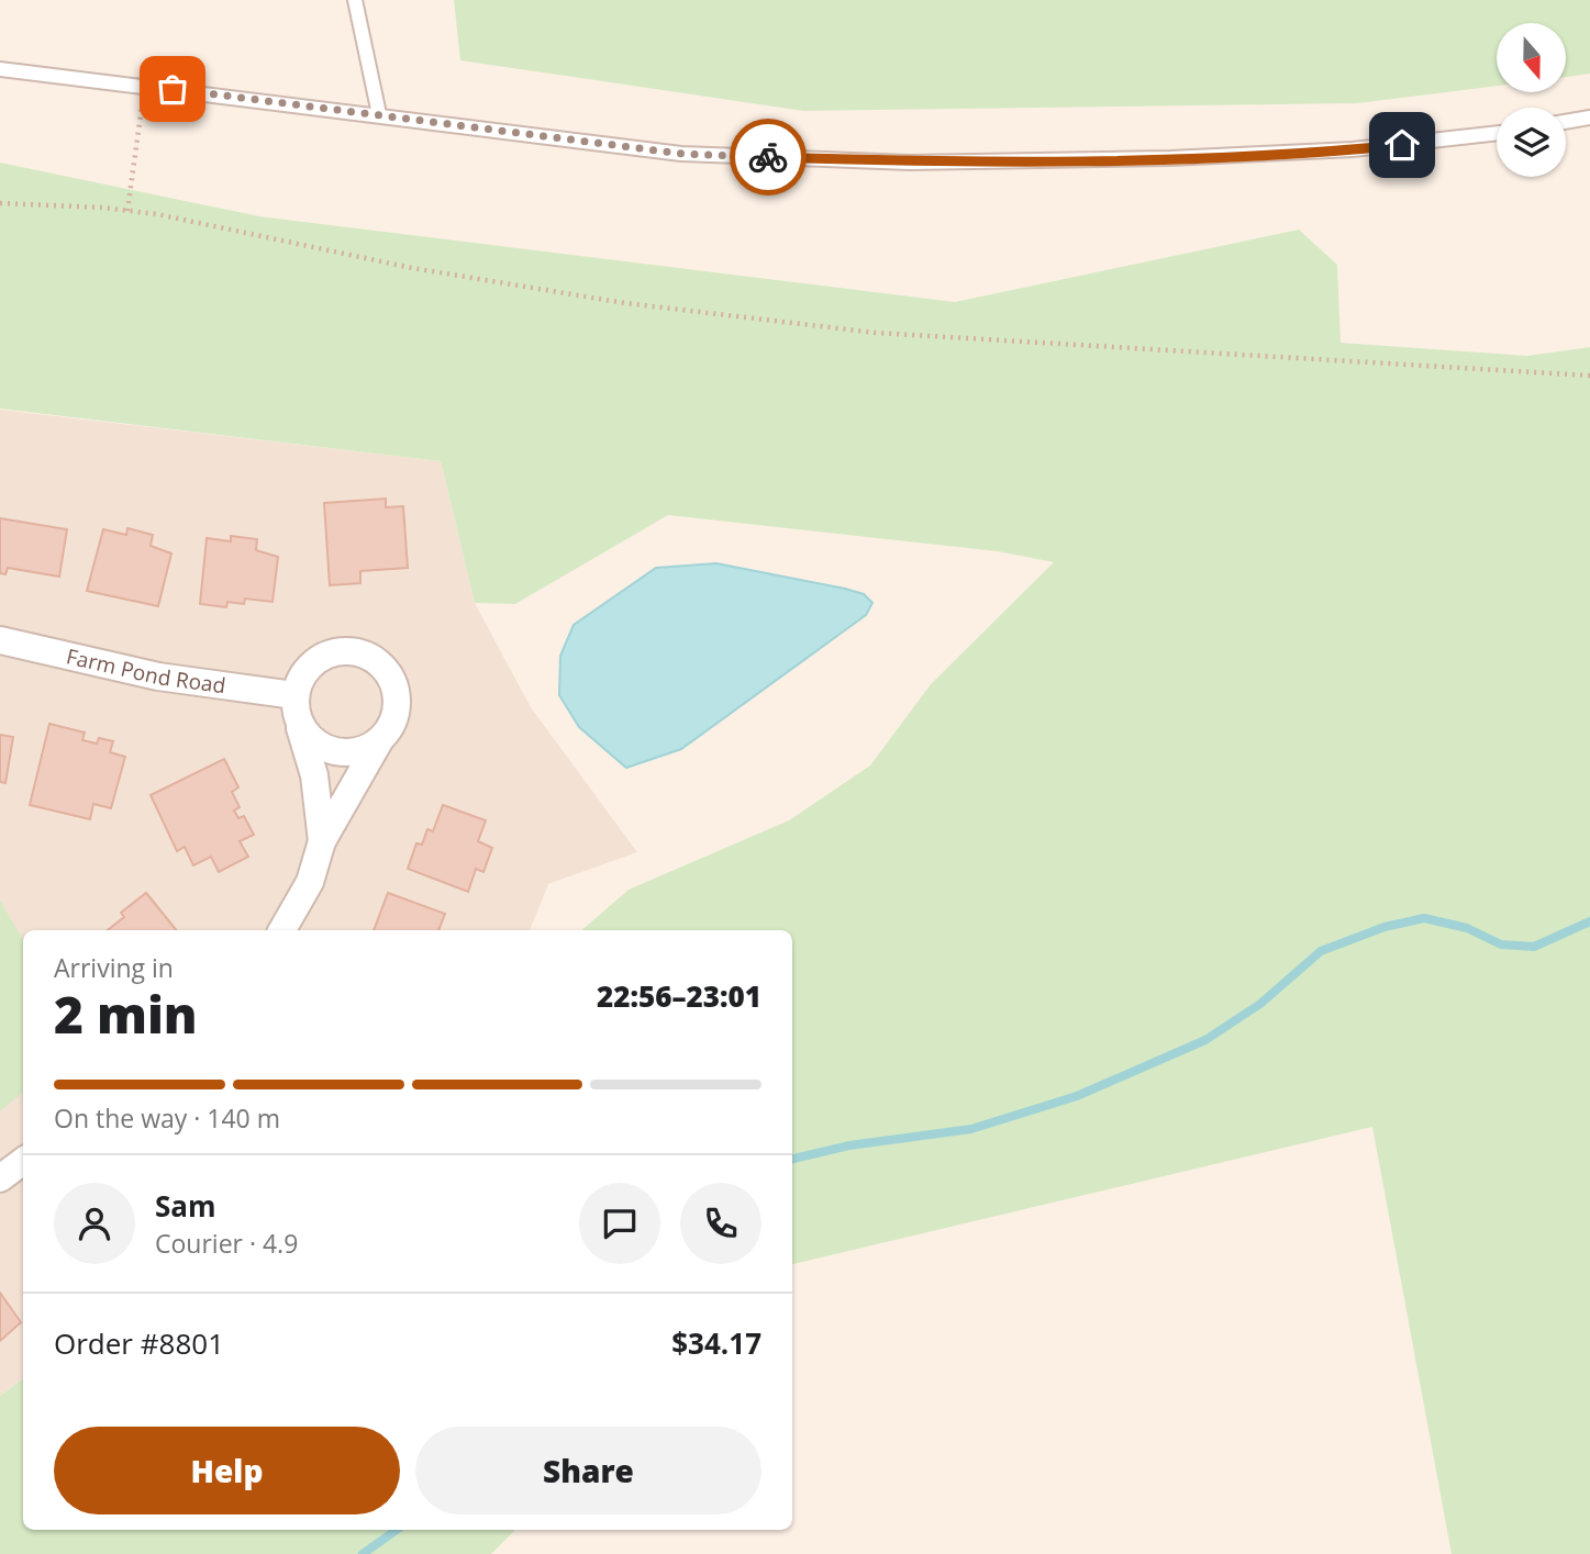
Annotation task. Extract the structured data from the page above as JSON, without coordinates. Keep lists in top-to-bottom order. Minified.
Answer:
{"streets":{"street":["Farm Pond Road"]},"north":"bottom","page":{"heading":["2 min","Arriving in","22:56–23:01"],"panel":["Sam","Courier · 4.9","Order #8801","$34.17"],"bar":"On the way · 140 m","buttons":["Help","Share"]}}
